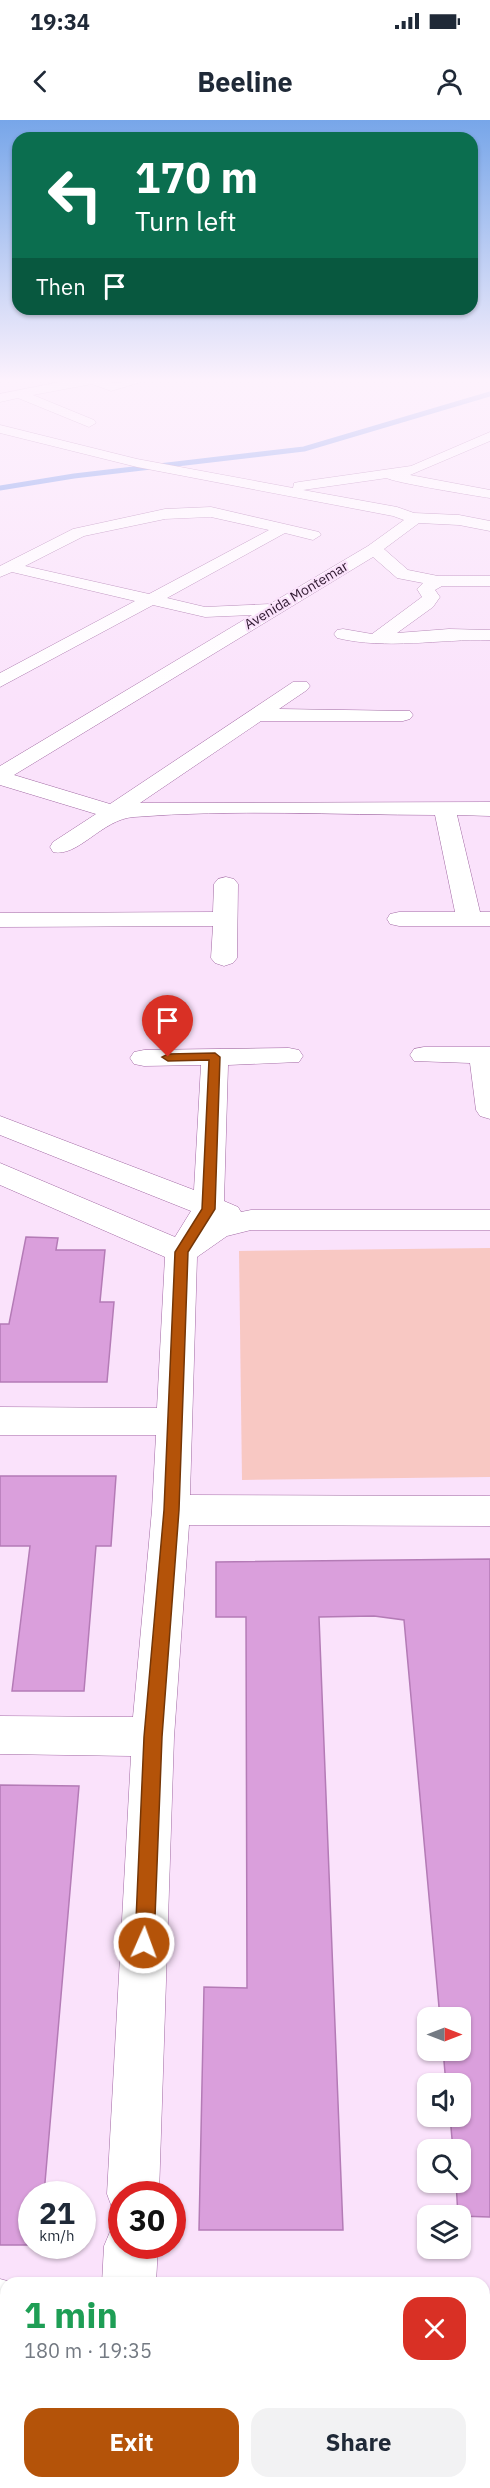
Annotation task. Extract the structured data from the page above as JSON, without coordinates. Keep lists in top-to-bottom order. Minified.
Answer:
{"streets":{"street":["Avenida Montemar"]},"north":"right","page":{"status":"19:34","header":"Beeline","turn":["170 m","Turn left"],"then":"Then","speed":"21 km/h","limit":"30","heading":["1 min","180 m · 19:35"],"buttons":["Exit","Share"]}}
